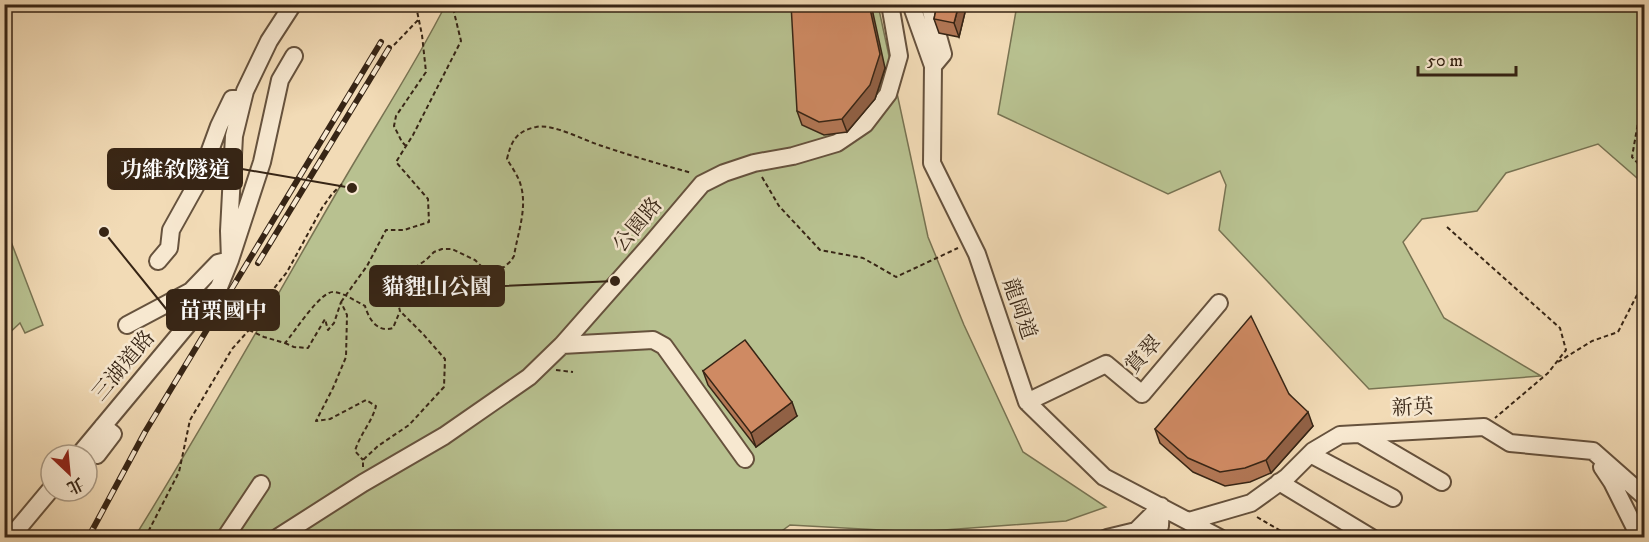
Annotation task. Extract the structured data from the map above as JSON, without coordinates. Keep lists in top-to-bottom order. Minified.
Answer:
{"streets":{"street":["公園路","龍岡道","賞翠","三湖道路","新英"]},"crossings":[["龍岡道","賞翠"],["龍岡道","新英"]],"places":["功維敘隧道","苗栗國中","貓貍山公園"],"scale_bar":"50 m","north":"bottom right"}
